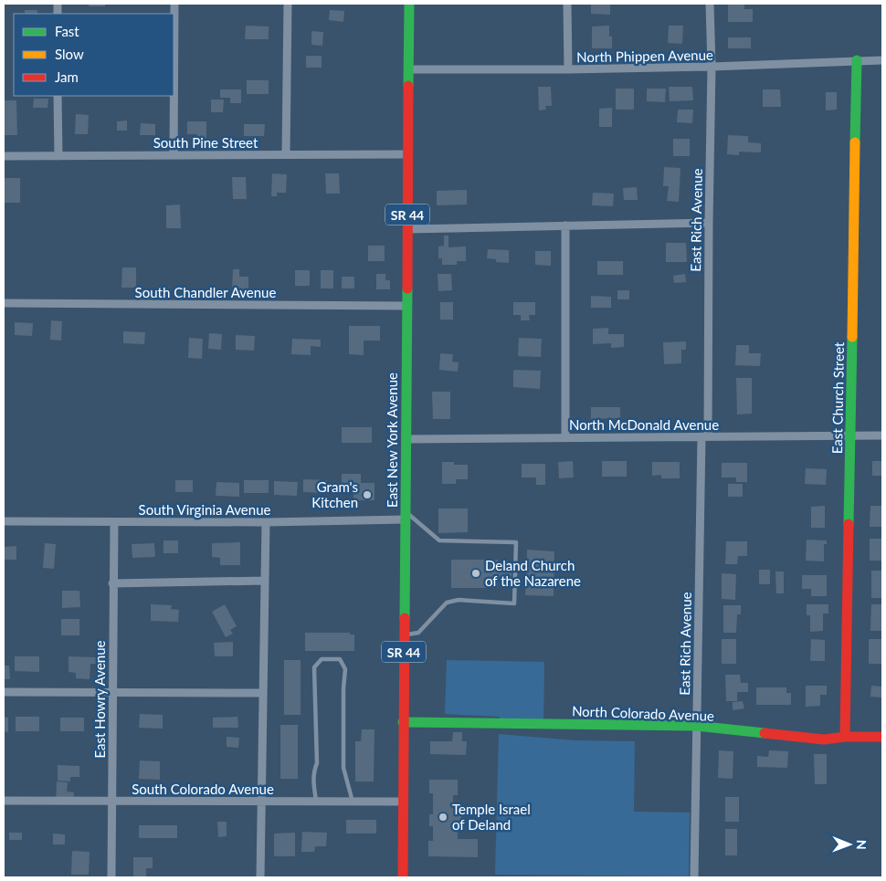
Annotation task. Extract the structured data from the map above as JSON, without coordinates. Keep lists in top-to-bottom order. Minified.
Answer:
{"streets":{"street":["North Phippen Avenue","South Pine Street","SR 44","East Rich Avenue","South Chandler Avenue","East Church Street","North McDonald Avenue","East New York Avenue","South Virginia Avenue","East Howry Avenue","North Colorado Avenue","South Colorado Avenue"]},"crossings":[["North Phippen Avenue","East Rich Avenue"],["North Phippen Avenue","East Church Street"],["North Phippen Avenue","East New York Avenue"],["South Pine Street","East New York Avenue"],["East Rich Avenue","North McDonald Avenue"],["East Rich Avenue","North Colorado Avenue"],["South Chandler Avenue","East New York Avenue"],["East Church Street","North McDonald Avenue"],["East Church Street","North Colorado Avenue"],["North McDonald Avenue","East New York Avenue"],["East New York Avenue","South Virginia Avenue"],["East New York Avenue","North Colorado Avenue"],["East New York Avenue","South Colorado Avenue"],["South Virginia Avenue","East Howry Avenue"],["East Howry Avenue","South Colorado Avenue"]],"places":["Gram's Kitchen","Deland Church of the Nazarene","Temple Israel of Deland"],"legend":["Fast","Slow","Jam"],"north":"right"}
